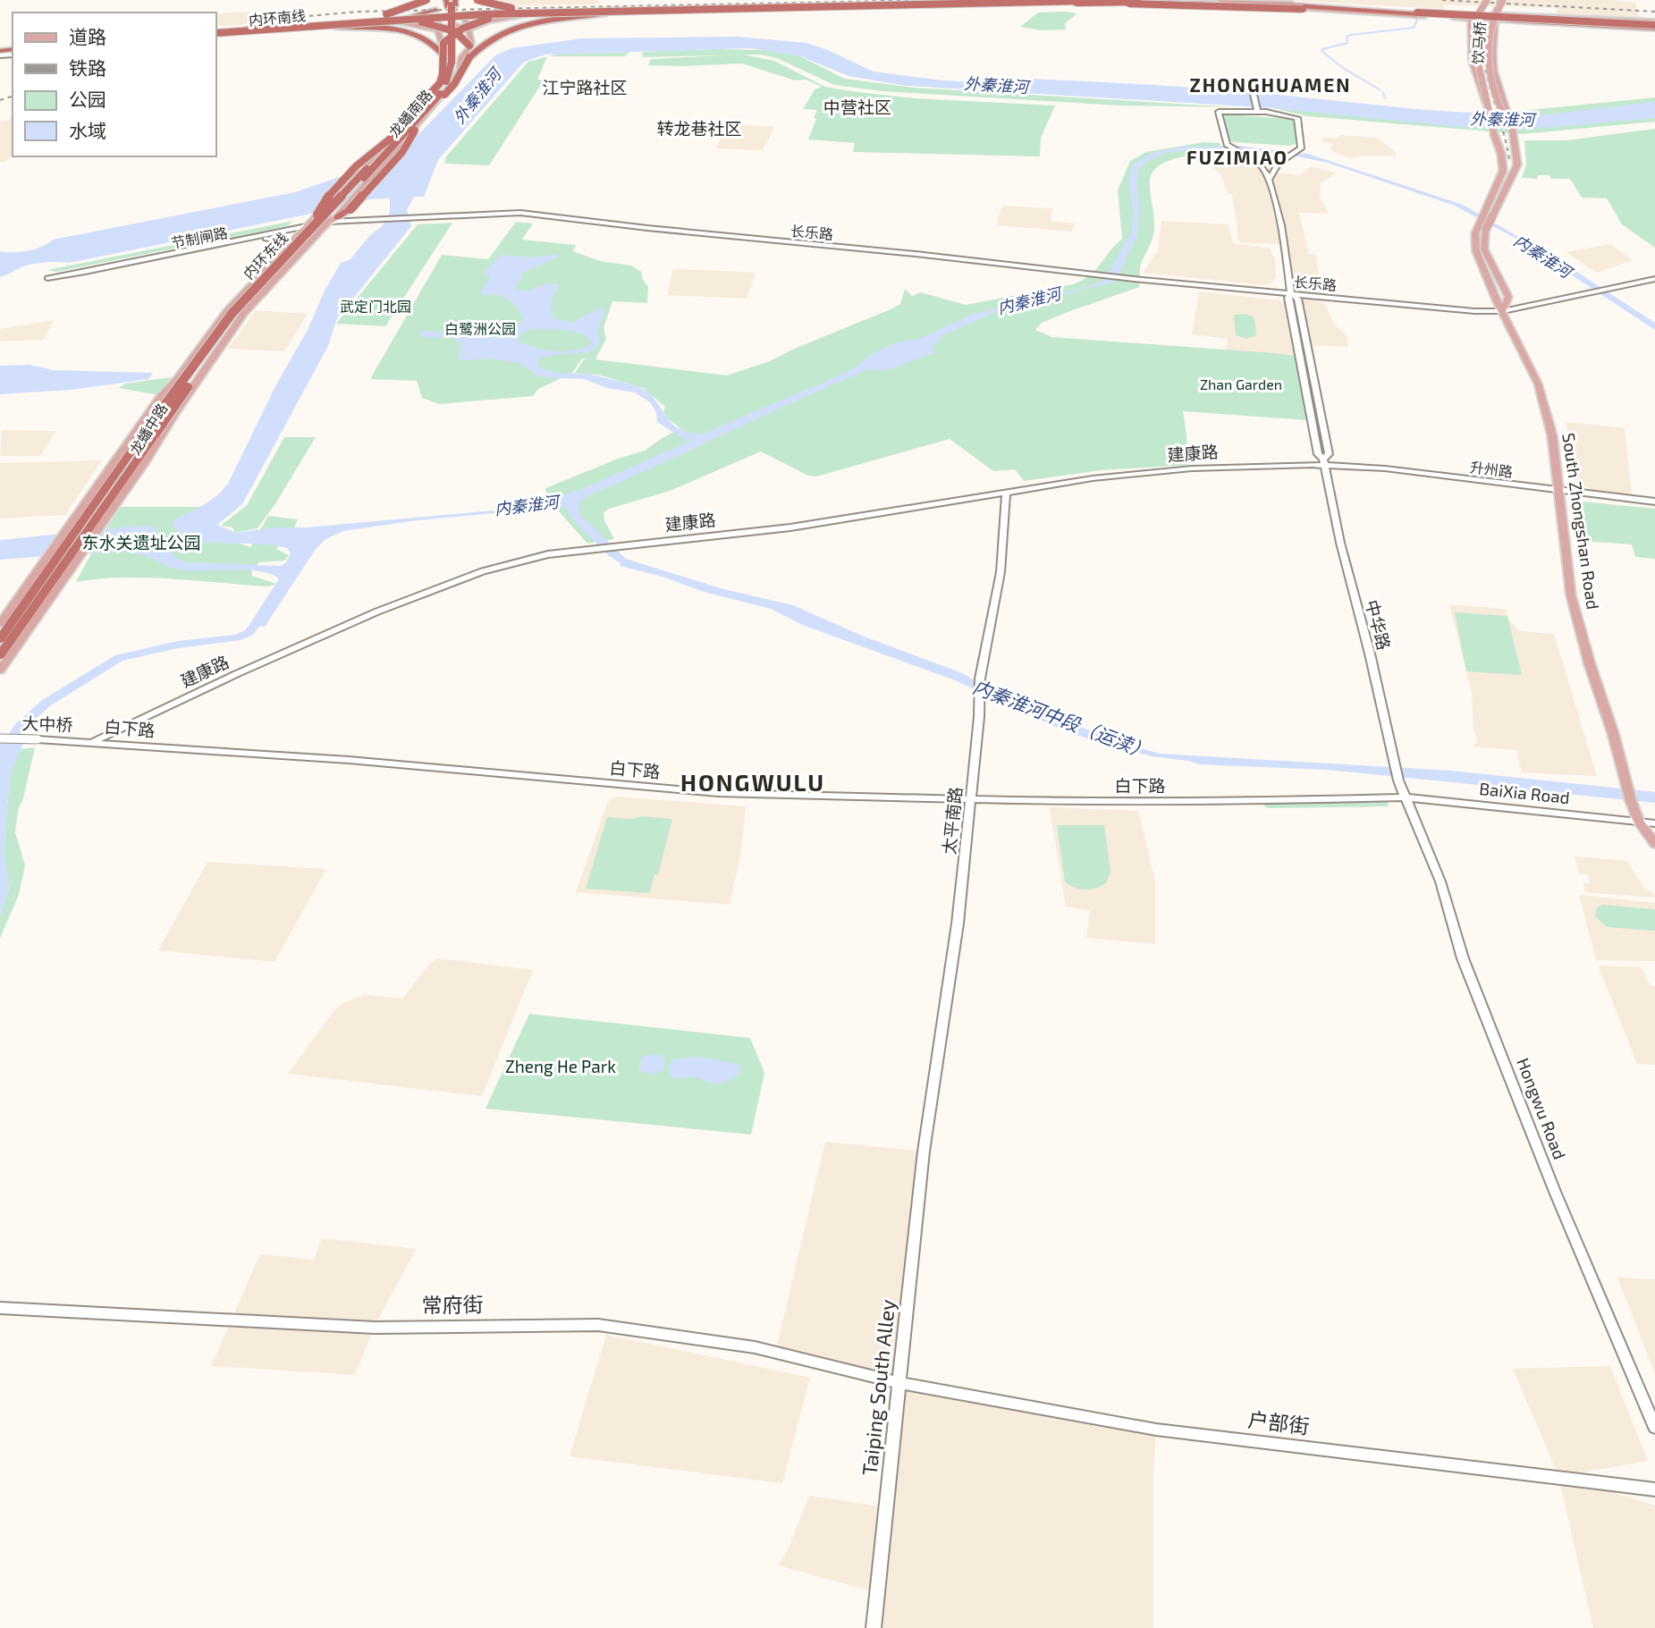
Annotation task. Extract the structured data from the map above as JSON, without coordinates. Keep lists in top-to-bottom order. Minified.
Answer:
{"streets":{"highway":["内环南线","内环东线"],"main road":["饮马桥","龙蟠南路","长乐路","节制闸路","龙蟠中路","建康路","升州路","South Zhongshan Road","中华路","大中桥","白下路","BaiXia Road","太平南路","Hongwu Road","常府街","Taiping South Alley","户部街"]},"crossings":[["龙蟠南路","节制闸路"],["龙蟠南路","龙蟠中路"],["长乐路","节制闸路"],["长乐路","龙蟠中路"],["长乐路","South Zhongshan Road"],["长乐路","中华路"],["节制闸路","龙蟠中路"],["内环东线","龙蟠中路"],["建康路","升州路"],["建康路","中华路"],["建康路","大中桥"],["建康路","白下路"],["建康路","太平南路"],["升州路","South Zhongshan Road"],["升州路","中华路"],["South Zhongshan Road","BaiXia Road"],["中华路","BaiXia Road"],["中华路","Hongwu Road"],["大中桥","白下路"],["白下路","BaiXia Road"],["白下路","太平南路"],["BaiXia Road","Hongwu Road"],["太平南路","常府街"],["太平南路","Taiping South Alley"],["太平南路","户部街"],["常府街","Taiping South Alley"],["常府街","户部街"],["Taiping South Alley","户部街"]],"districts":["ZHONGHUAMEN","江宁路社区","中营社区","转龙巷社区","FUZIMIAO","HONGWULU"],"water":["外秦淮河","内秦淮河","内秦淮河中段（运渎）"],"parks":["武定门北园","白鹭洲公园","Zhan Garden","东水关遗址公园","Zheng He Park"],"legend":["道路","铁路","公园","水域"]}
